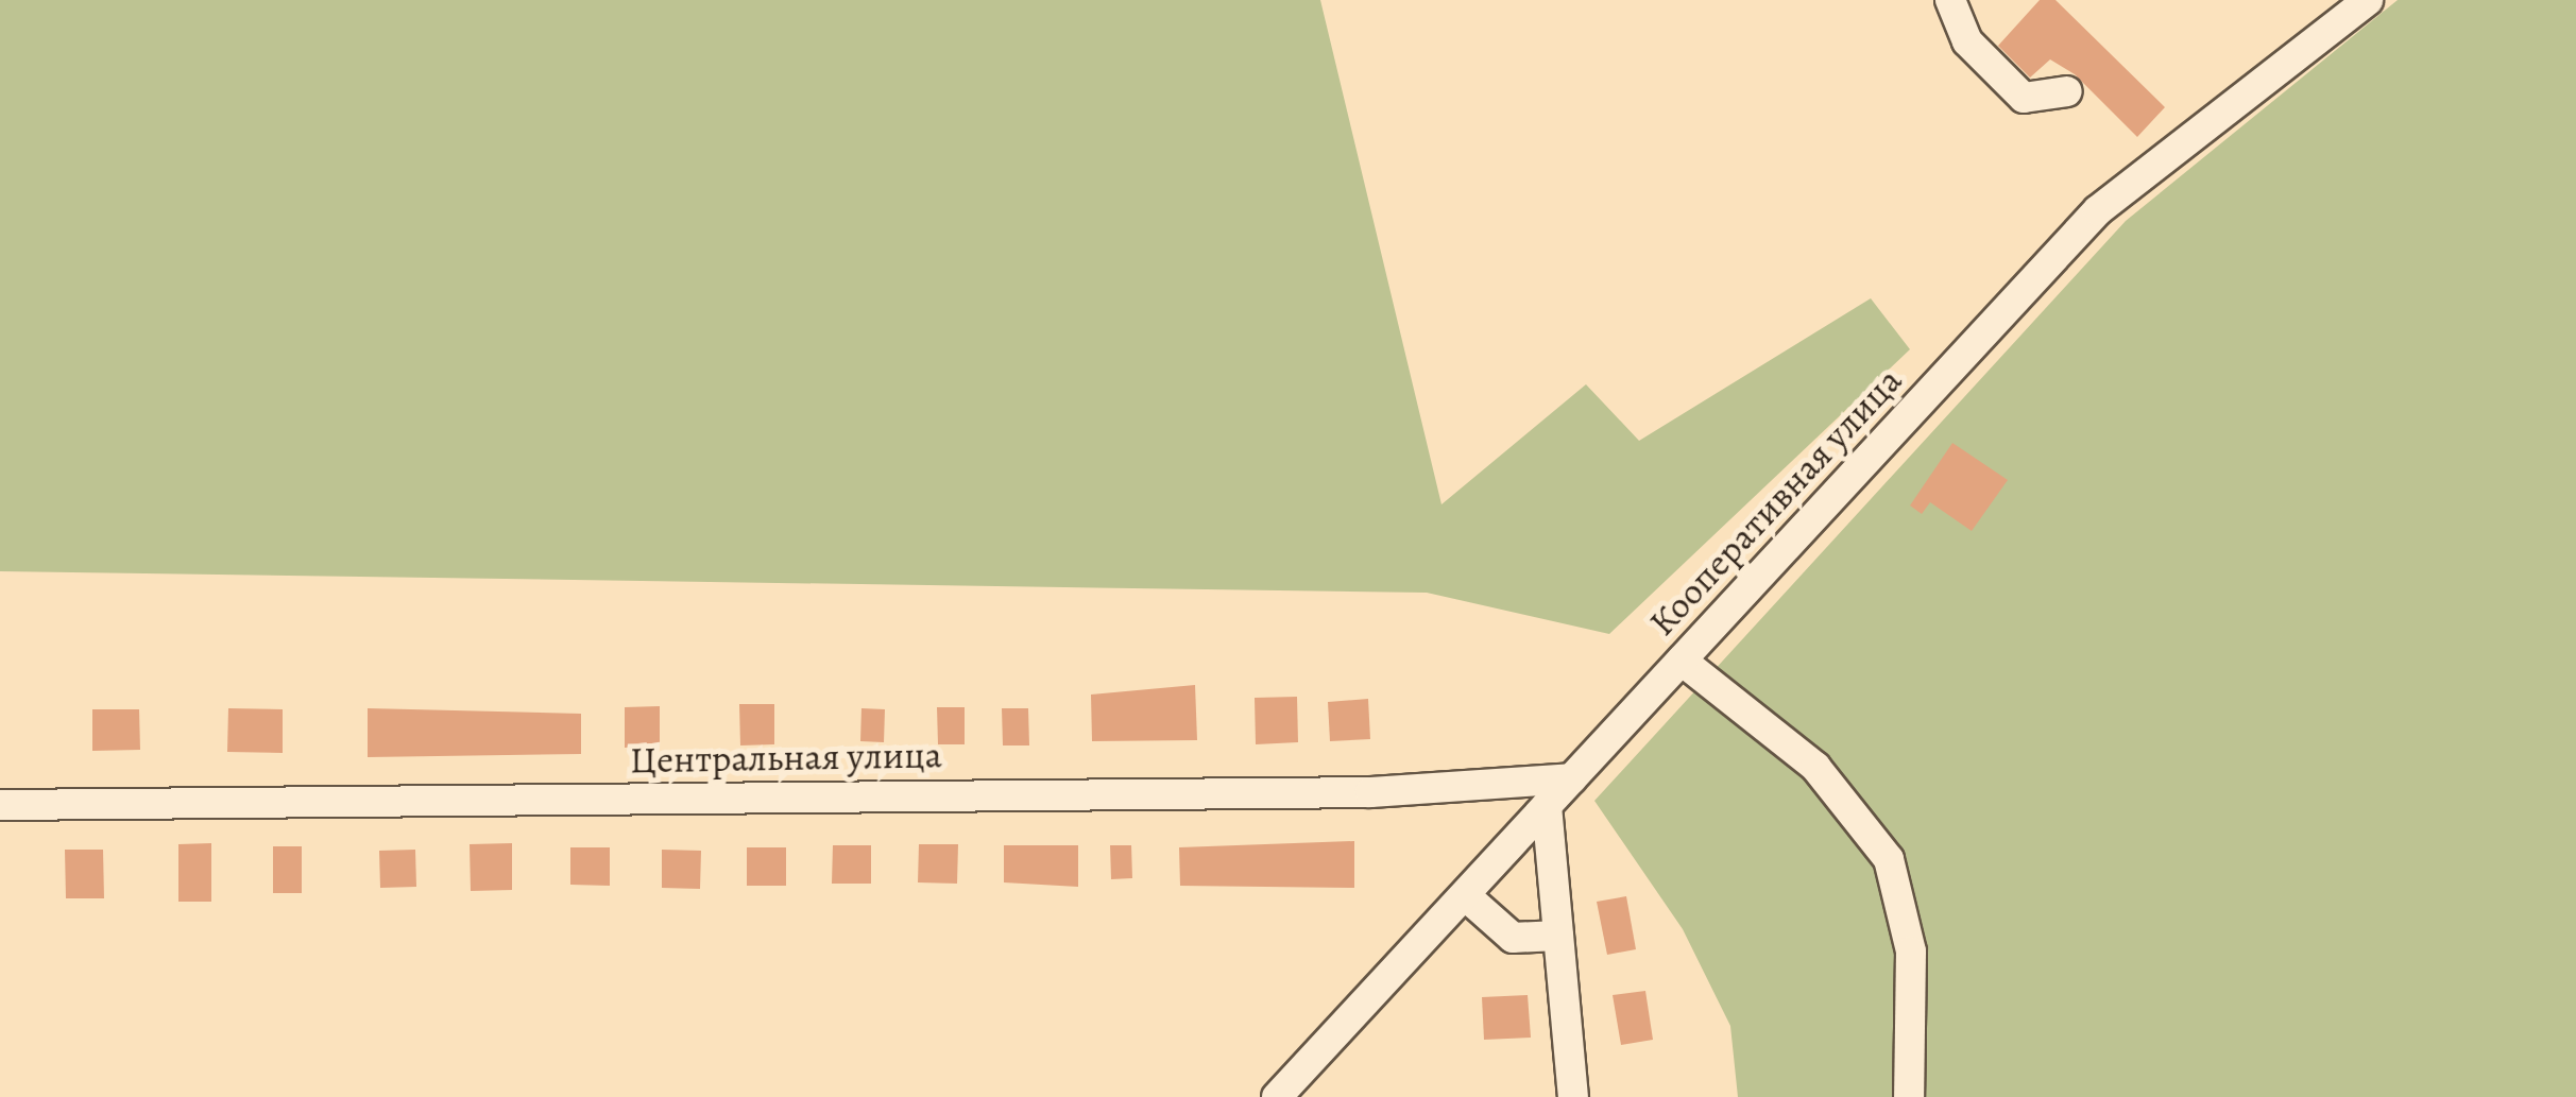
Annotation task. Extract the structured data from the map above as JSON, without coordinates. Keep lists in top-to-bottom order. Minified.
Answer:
{"streets":{"street":["Кооперативная улица","Центральная улица"]},"crossings":[["Кооперативная улица","Центральная улица"]]}
